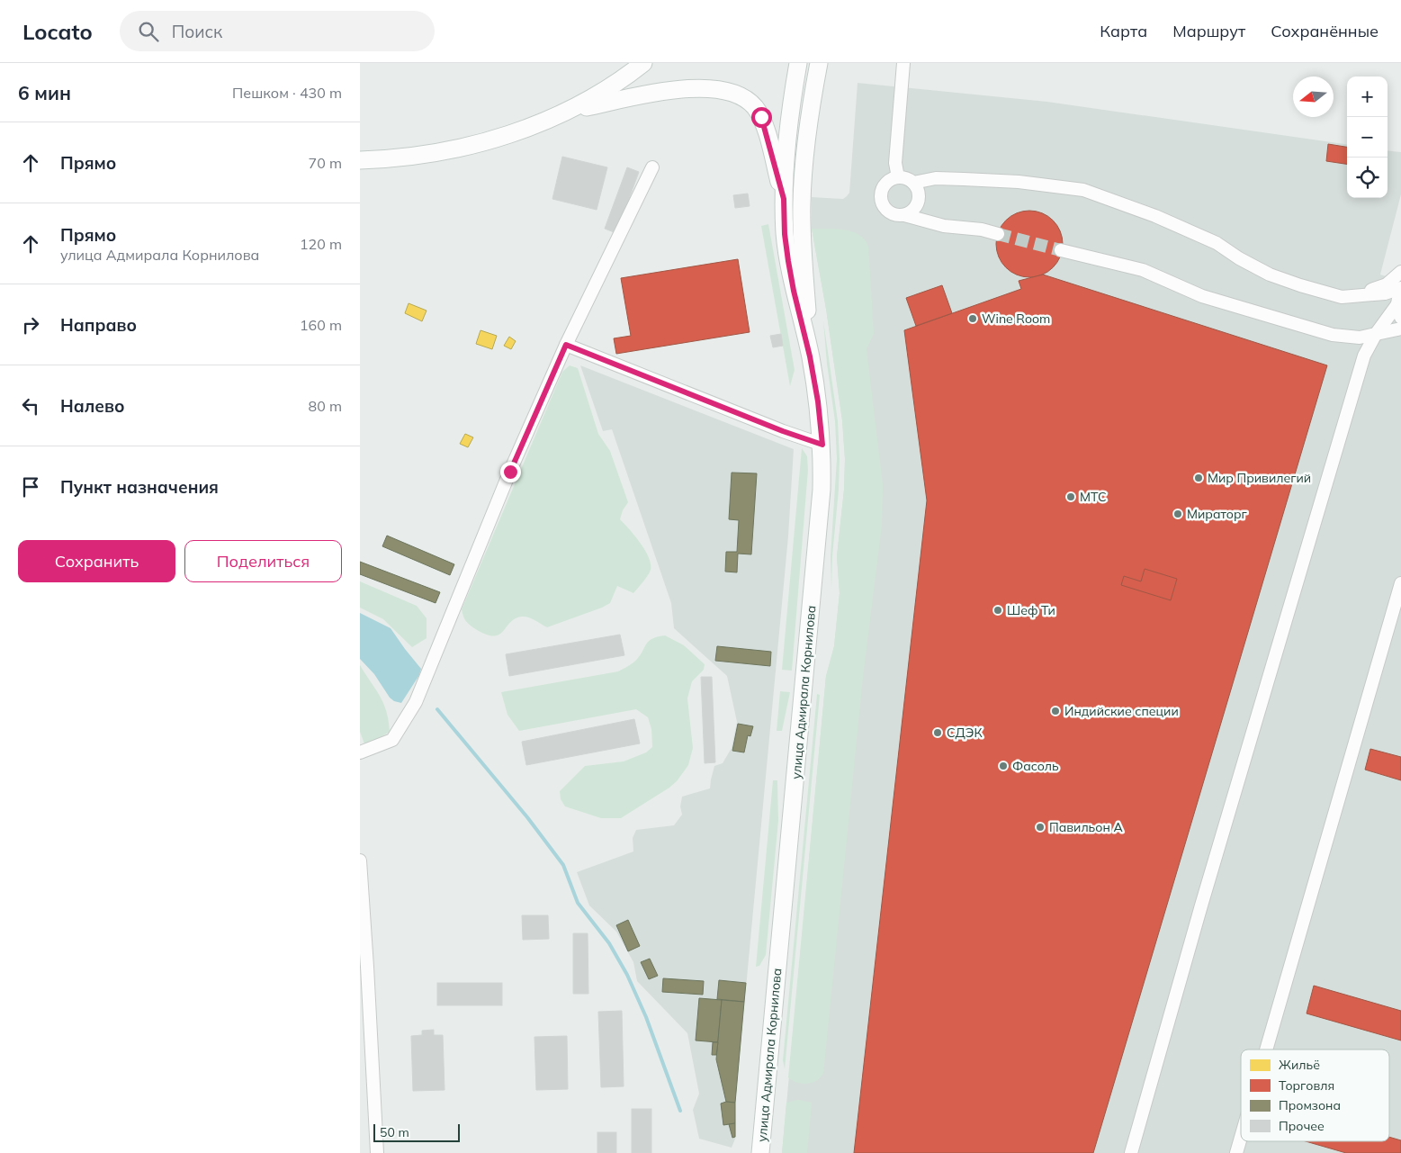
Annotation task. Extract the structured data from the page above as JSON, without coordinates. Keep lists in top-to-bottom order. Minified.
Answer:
{"streets":{"main road":["улица Адмирала Корнилова"]},"places":["Wine Room","Мир Привилегий","МТС","Мираторг","Шеф Ти","Индийские специи","СДЭК","Фасоль","Павильон А"],"legend":["Жильё","Торговля","Промзона","Прочее"],"scale_bar":"50 m","north":"left","page":{"header":"Locato","search":"Поиск","nav":["Карта","Маршрут","Сохранённые"],"heading":["6 мин","Пешком · 430 m"],"map_buttons":["+","−"],"list":[["Прямо","70 m"],["Прямо","улица Адмирала Корнилова","120 m"],["Направо","160 m"],["Налево","80 m"],"Пункт назначения"],"buttons":["Сохранить","Поделиться"],"scale":"50 m"}}
